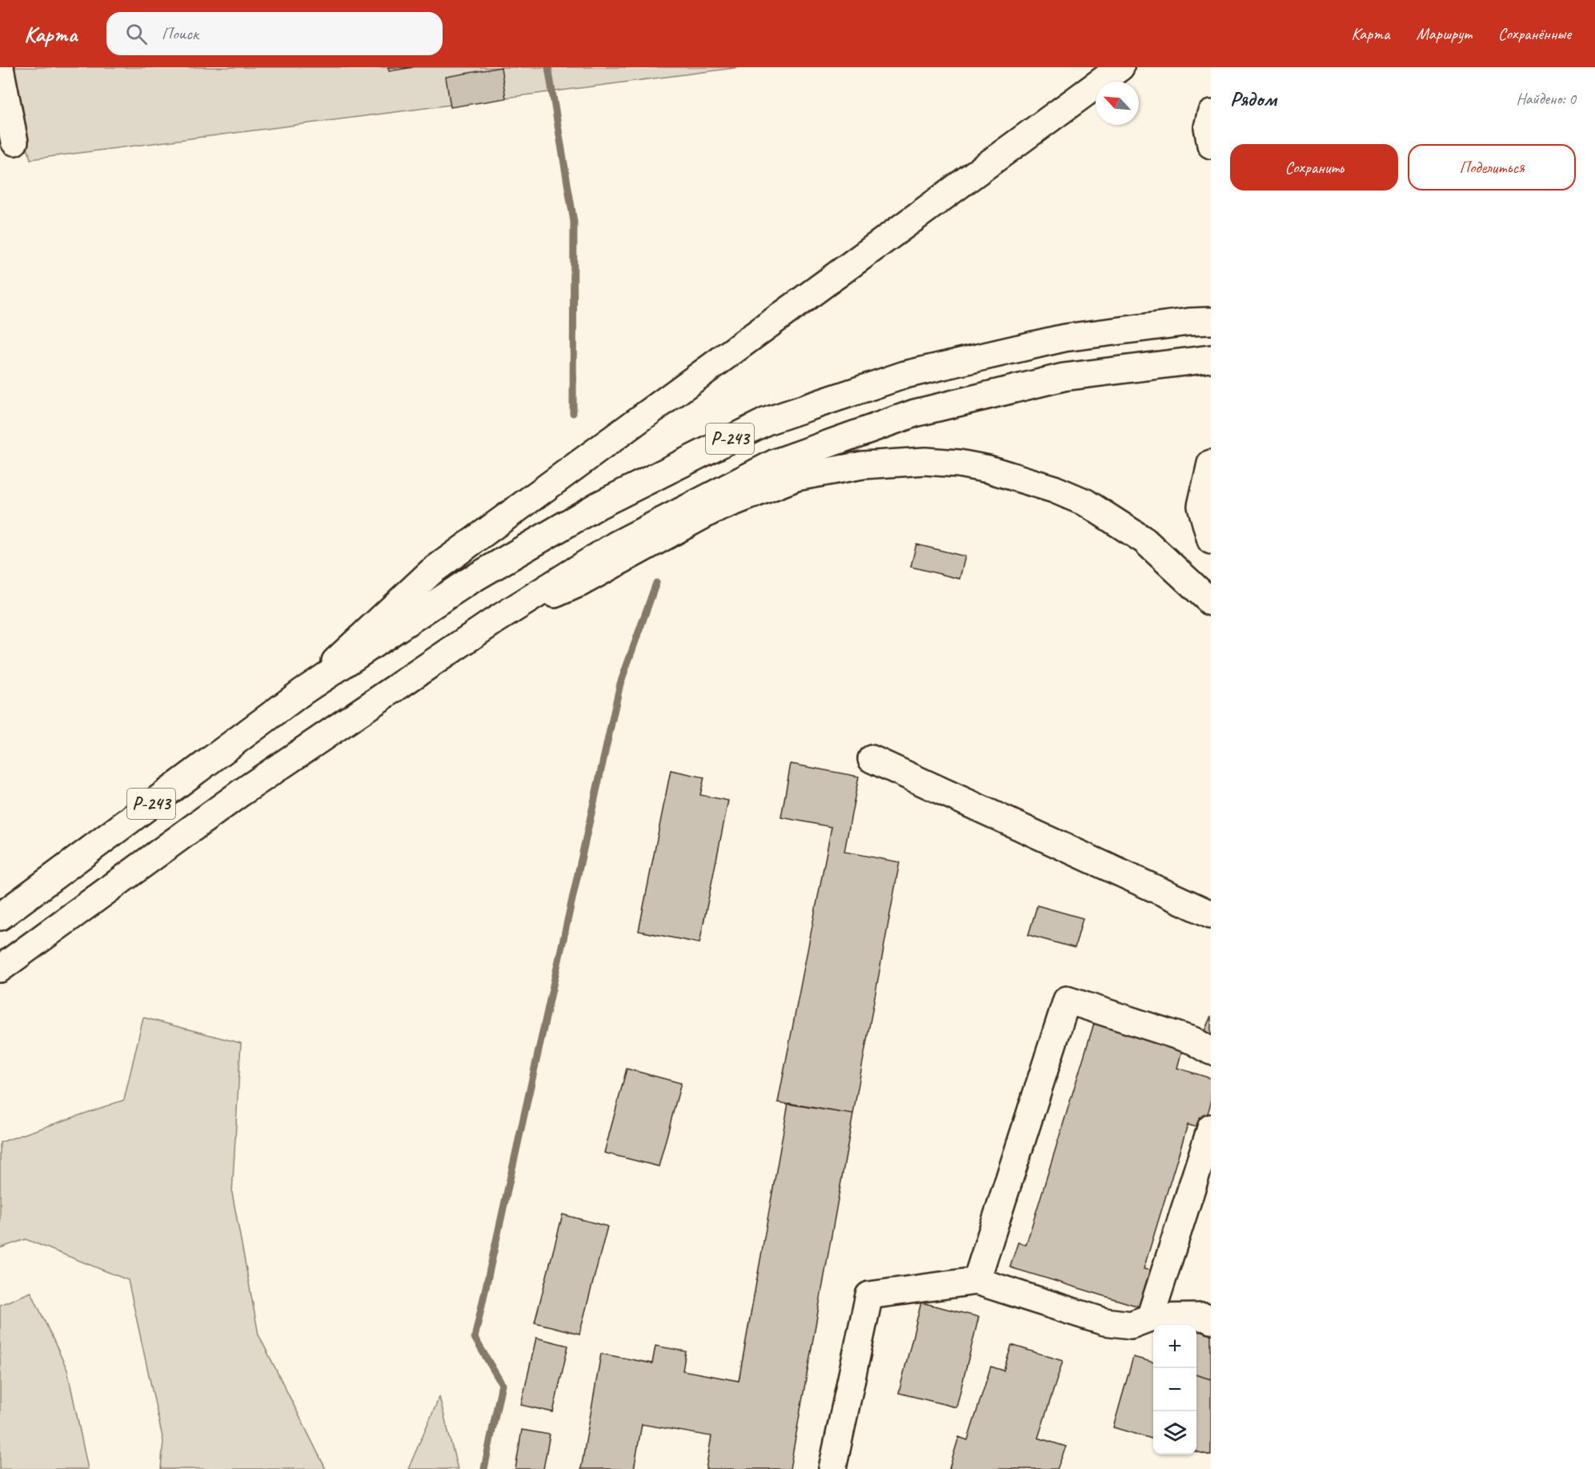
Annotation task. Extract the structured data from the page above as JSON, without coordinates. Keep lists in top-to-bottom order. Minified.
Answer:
{"streets":{"main road":["Р-243"]},"north":"top left","page":{"header":"Карта","search":"Поиск","nav":["Карта","Маршрут","Сохранённые"],"heading":["Рядом","Найдено: 0"],"buttons":["Сохранить","Поделиться"],"map_buttons":["+","−"]}}
